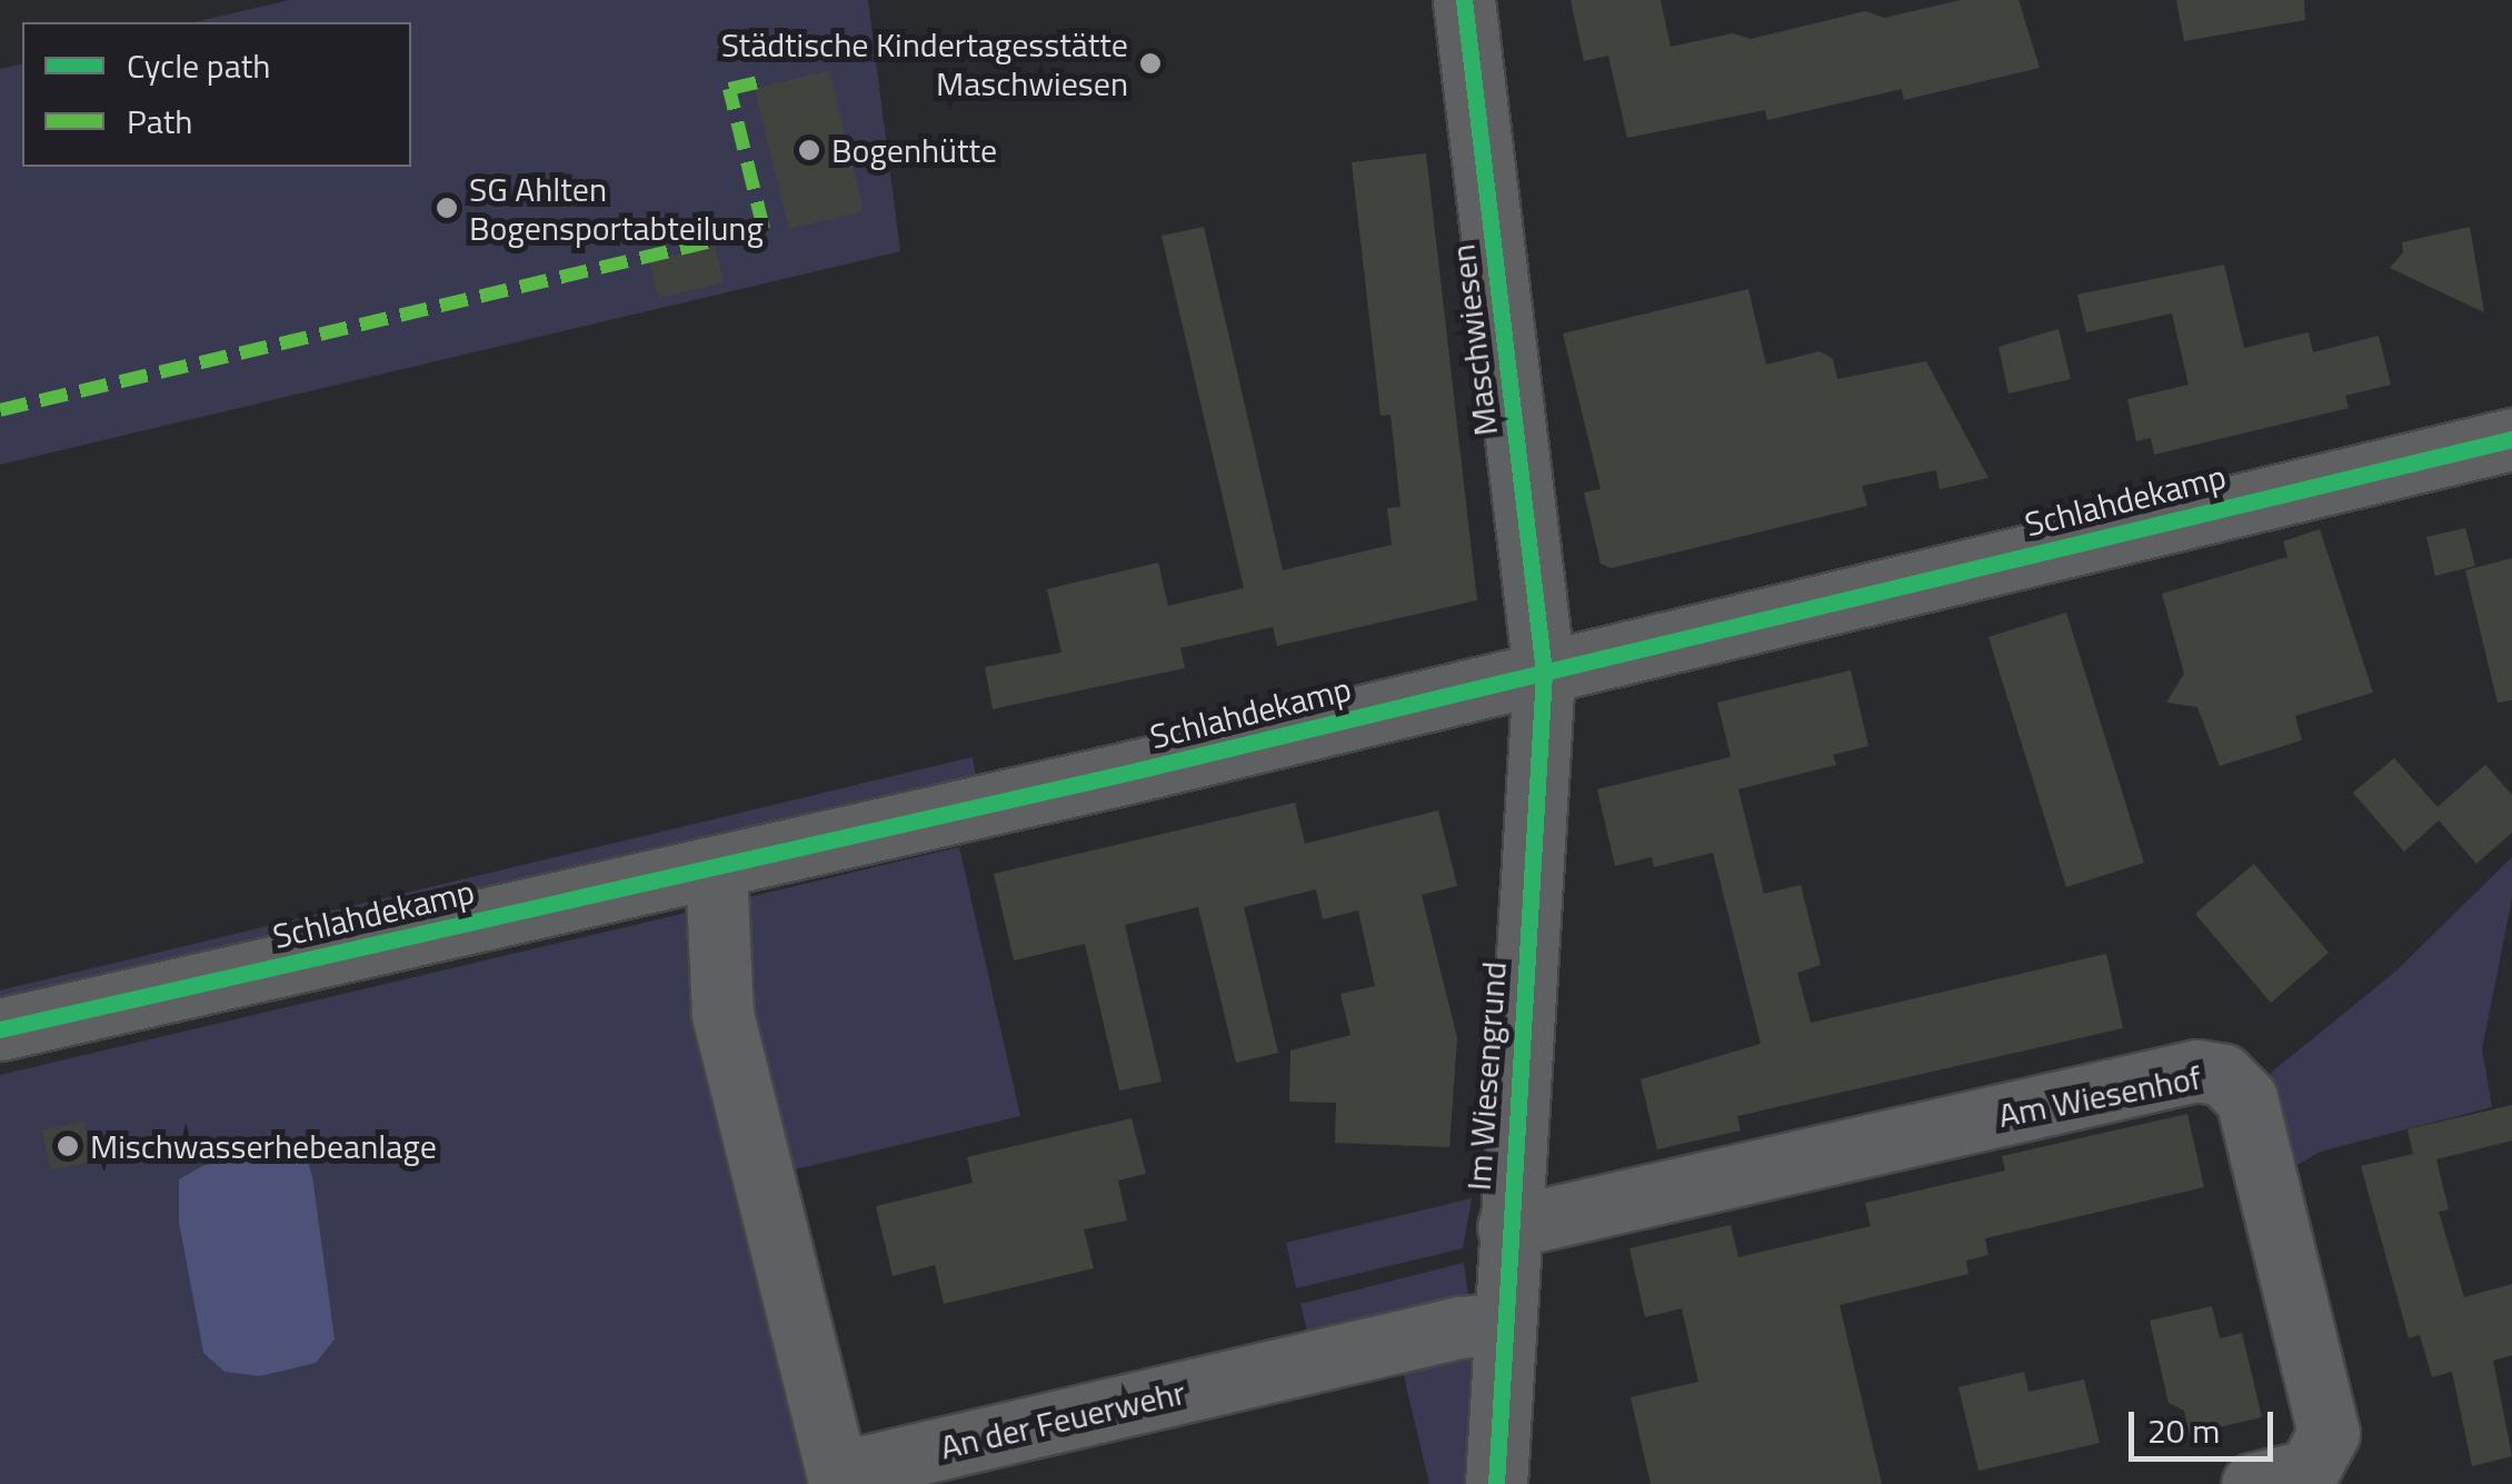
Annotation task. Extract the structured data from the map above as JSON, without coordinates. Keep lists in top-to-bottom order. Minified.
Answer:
{"streets":{"street":["Maschwiesen","Schlahdekamp","Im Wiesengrund","Am Wiesenhof","An der Feuerwehr"]},"crossings":[["Maschwiesen","Schlahdekamp"],["Maschwiesen","Im Wiesengrund"],["Schlahdekamp","Im Wiesengrund"],["Schlahdekamp","An der Feuerwehr"],["Im Wiesengrund","Am Wiesenhof"],["Im Wiesengrund","An der Feuerwehr"]],"places":["Städtische Kindertagesstätte Maschwiesen","Bogenhütte","SG Ahlten Bogensportabteilung","Mischwasserhebeanlage"],"legend":["Cycle path","Path"],"scale_bar":"20 m"}
